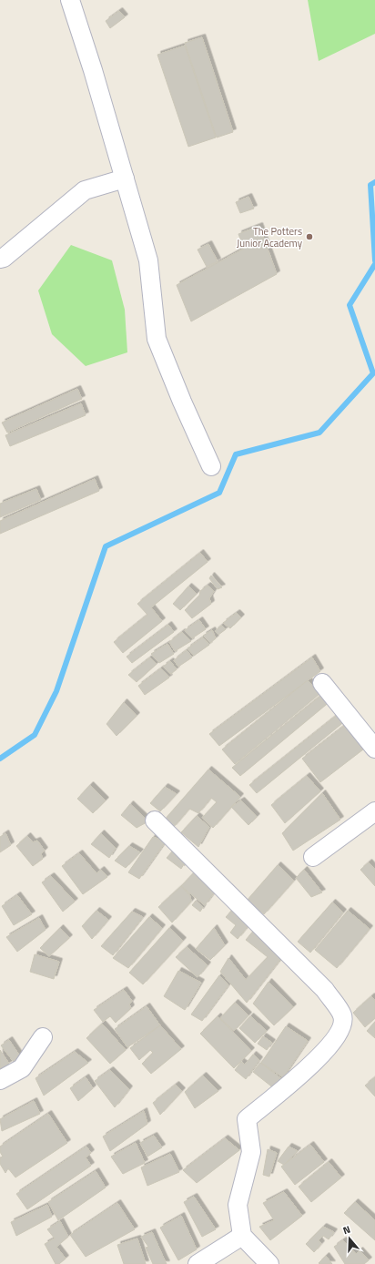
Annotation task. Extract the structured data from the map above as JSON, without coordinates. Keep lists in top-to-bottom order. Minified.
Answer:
{"places":["The Potters Junior Academy"],"north":"top"}
